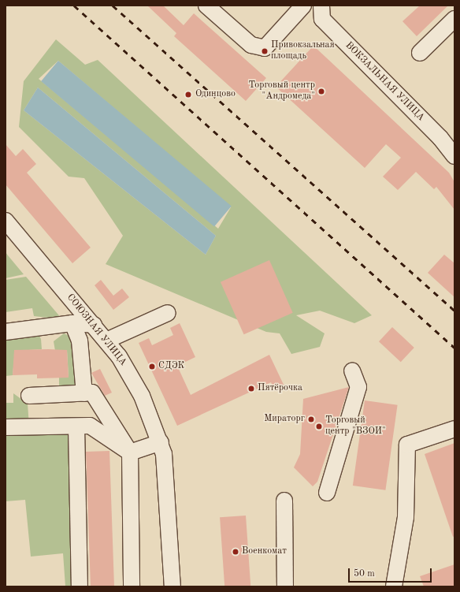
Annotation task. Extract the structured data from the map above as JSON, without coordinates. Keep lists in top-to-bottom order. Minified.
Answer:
{"streets":{"street":["ВОКЗАЛЬНАЯ УЛИЦА","СОЮЗНАЯ УЛИЦА"]},"places":["Привокзальная площадь","Торговый центр \"Андромеда\"","Одинцово","СДЭК","Пятёрочка","Мираторг","Торговый центр \"ВЗОИ\"","Военкомат"],"scale_bar":"50 m"}
